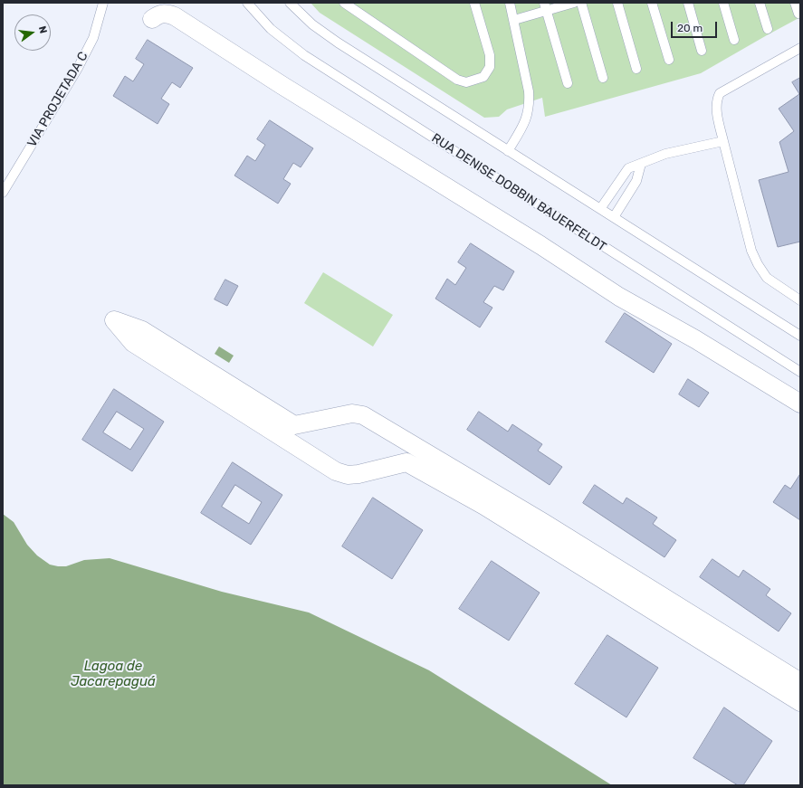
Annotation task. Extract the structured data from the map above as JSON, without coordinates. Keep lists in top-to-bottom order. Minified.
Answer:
{"streets":{"lane":["VIA PROJETADA C","RUA DENISE DOBBIN BAUERFELDT"]},"water":["Lagoa de Jacarepaguá"],"scale_bar":"20 m","north":"right"}
